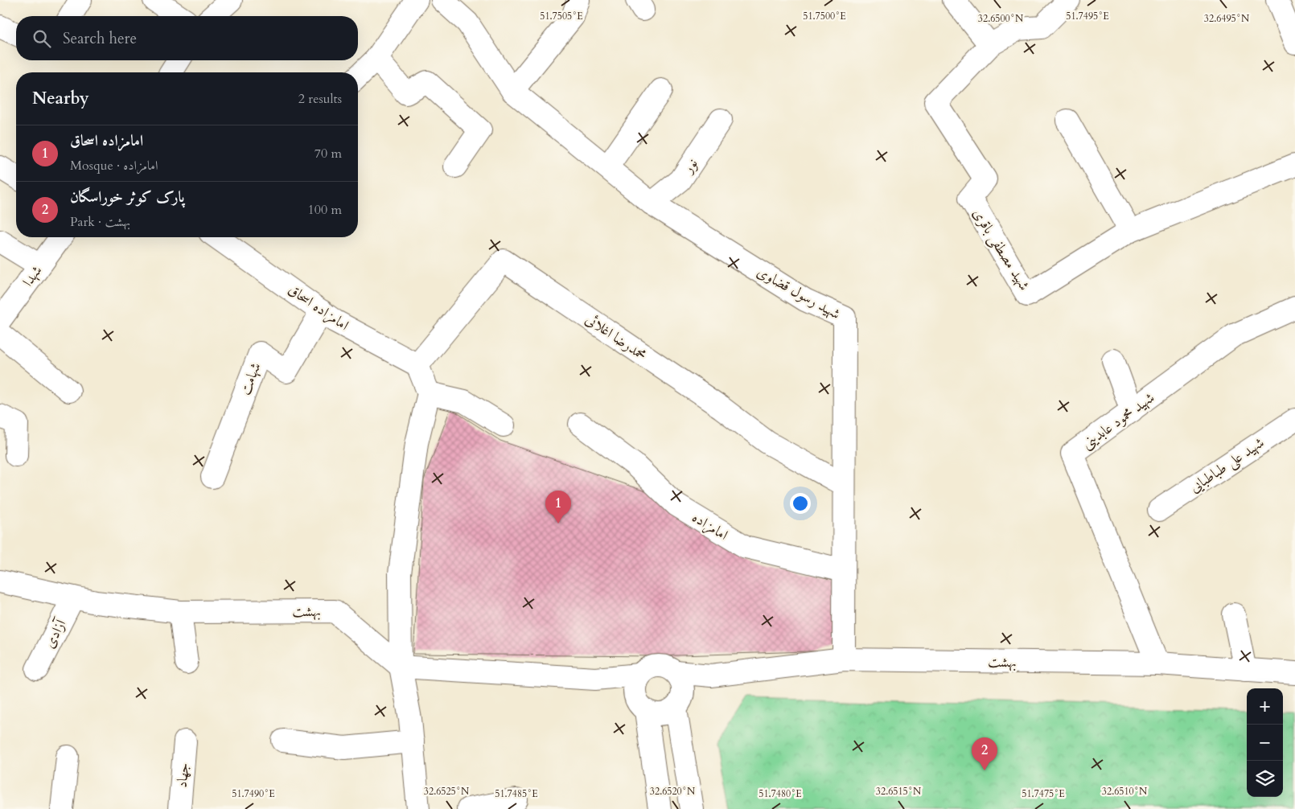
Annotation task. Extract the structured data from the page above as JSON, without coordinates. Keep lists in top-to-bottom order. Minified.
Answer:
{"streets":{"street":["نور","شهید مصطفی باقری","شهدا","شهید رسول قضاوی","امامزاده اسحاق","محمدرضا اغلائی","شهامت","شهید محمود عابدینی","شهید علی طباطبایی","امامزاده","بهشت","آزادی","جهاد"]},"crossings":[["نور","شهید رسول قضاوی"],["شهید رسول قضاوی","محمدرضا اغلائی"],["شهید رسول قضاوی","امامزاده"],["شهید رسول قضاوی","بهشت"],["امامزاده اسحاق","محمدرضا اغلائی"],["امامزاده اسحاق","شهامت"],["شهید محمود عابدینی","بهشت"],["بهشت","آزادی"]],"page":{"search":"Search here","heading":["Nearby","2 results"],"list":[{"mark":"1","name":"امامزاده اسحاق","note":"Mosque · امامزاده","value":"70 m"},{"mark":"2","name":"پارک کوثر خوراسگان","note":"Park · بهشت","value":"100 m"}],"pins":["1","2"],"map_buttons":["+","−"]},"coordinates":["51.7505°E","51.7500°E","51.7495°E","32.6500°N","32.6495°N","32.6525°N","32.6520°N","32.6515°N","32.6510°N","51.7490°E","51.7485°E","51.7480°E","51.7475°E"]}
